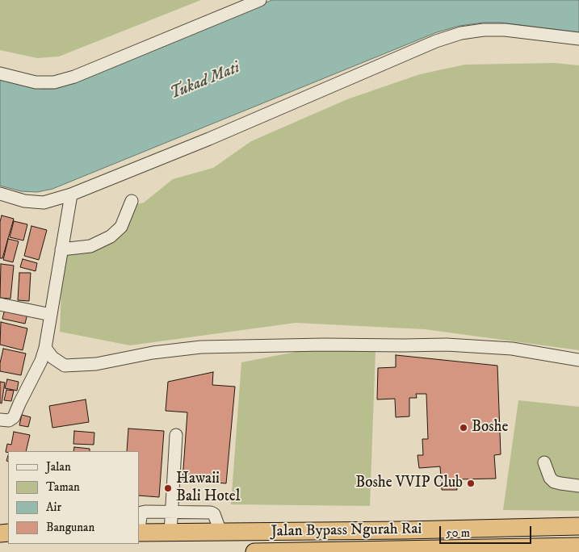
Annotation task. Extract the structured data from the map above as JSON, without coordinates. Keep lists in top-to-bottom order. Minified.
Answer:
{"streets":{"highway":["Jalan Bypass Ngurah Rai"]},"water":["Tukad Mati"],"places":["Boshe","Boshe VVIP Club","Hawaii Bali Hotel"],"legend":["Jalan","Taman","Air","Bangunan"],"scale_bar":"50 m"}
